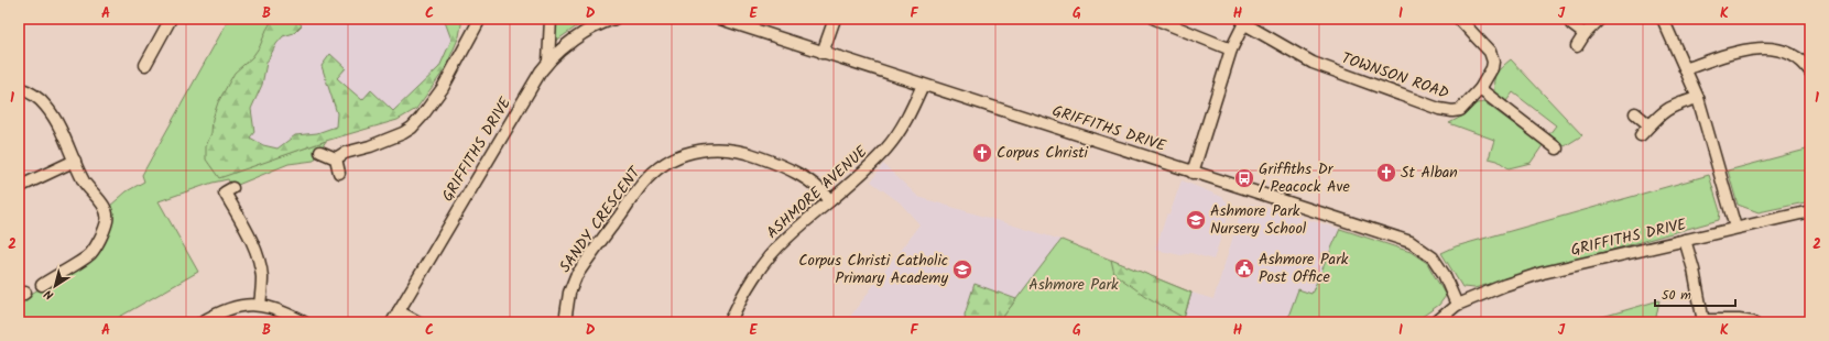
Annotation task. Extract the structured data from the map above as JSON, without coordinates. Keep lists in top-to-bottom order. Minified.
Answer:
{"streets":{"street":["TOWNSON ROAD","GRIFFITHS DRIVE","ASHMORE AVENUE","SANDY CRESCENT"]},"crossings":[["GRIFFITHS DRIVE","ASHMORE AVENUE"],["ASHMORE AVENUE","SANDY CRESCENT"]],"parks":["Ashmore Park"],"places":{"church":["Corpus Christi","St Alban"],"bus stop":["Griffiths Dr / Peacock Ave"],"school or university":["Ashmore Park Nursery School","Corpus Christi Catholic Primary Academy"],"public building":["Ashmore Park Post Office"]},"scale_bar":"50 m","north":"bottom left","grid":{"columns":["A","B","C","D","E","F","G","H","I","J","K"],"rows":["1","2"]}}
